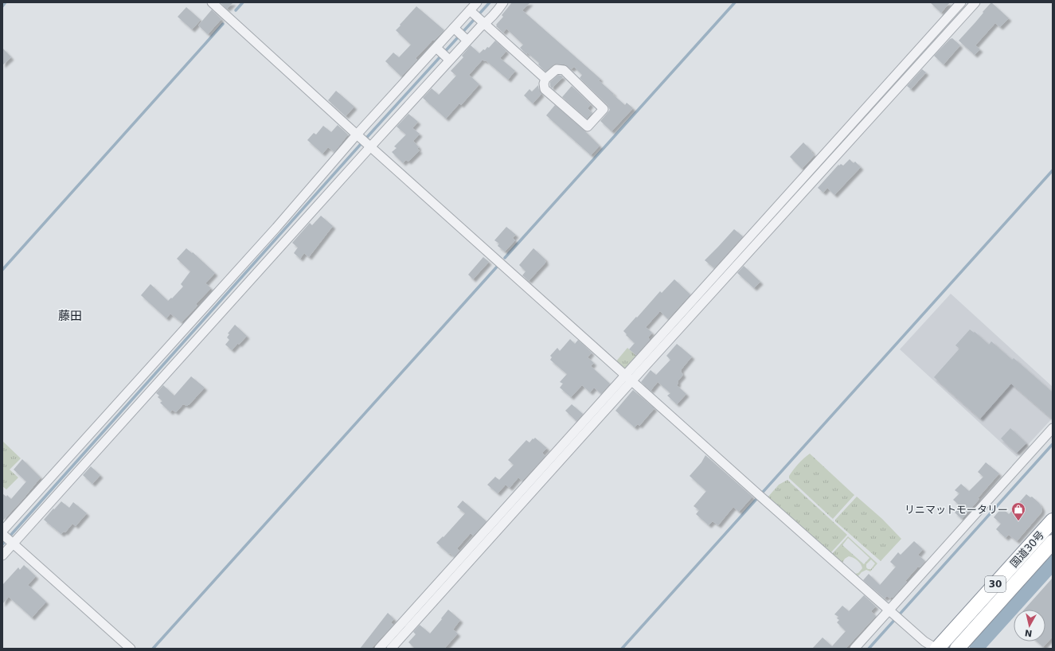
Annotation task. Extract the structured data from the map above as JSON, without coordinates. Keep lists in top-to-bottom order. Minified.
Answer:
{"streets":{"highway":["国道30号","30"]},"districts":["藤田"],"places":{"shop":["リニマットモータリー"]},"north":"bottom"}
